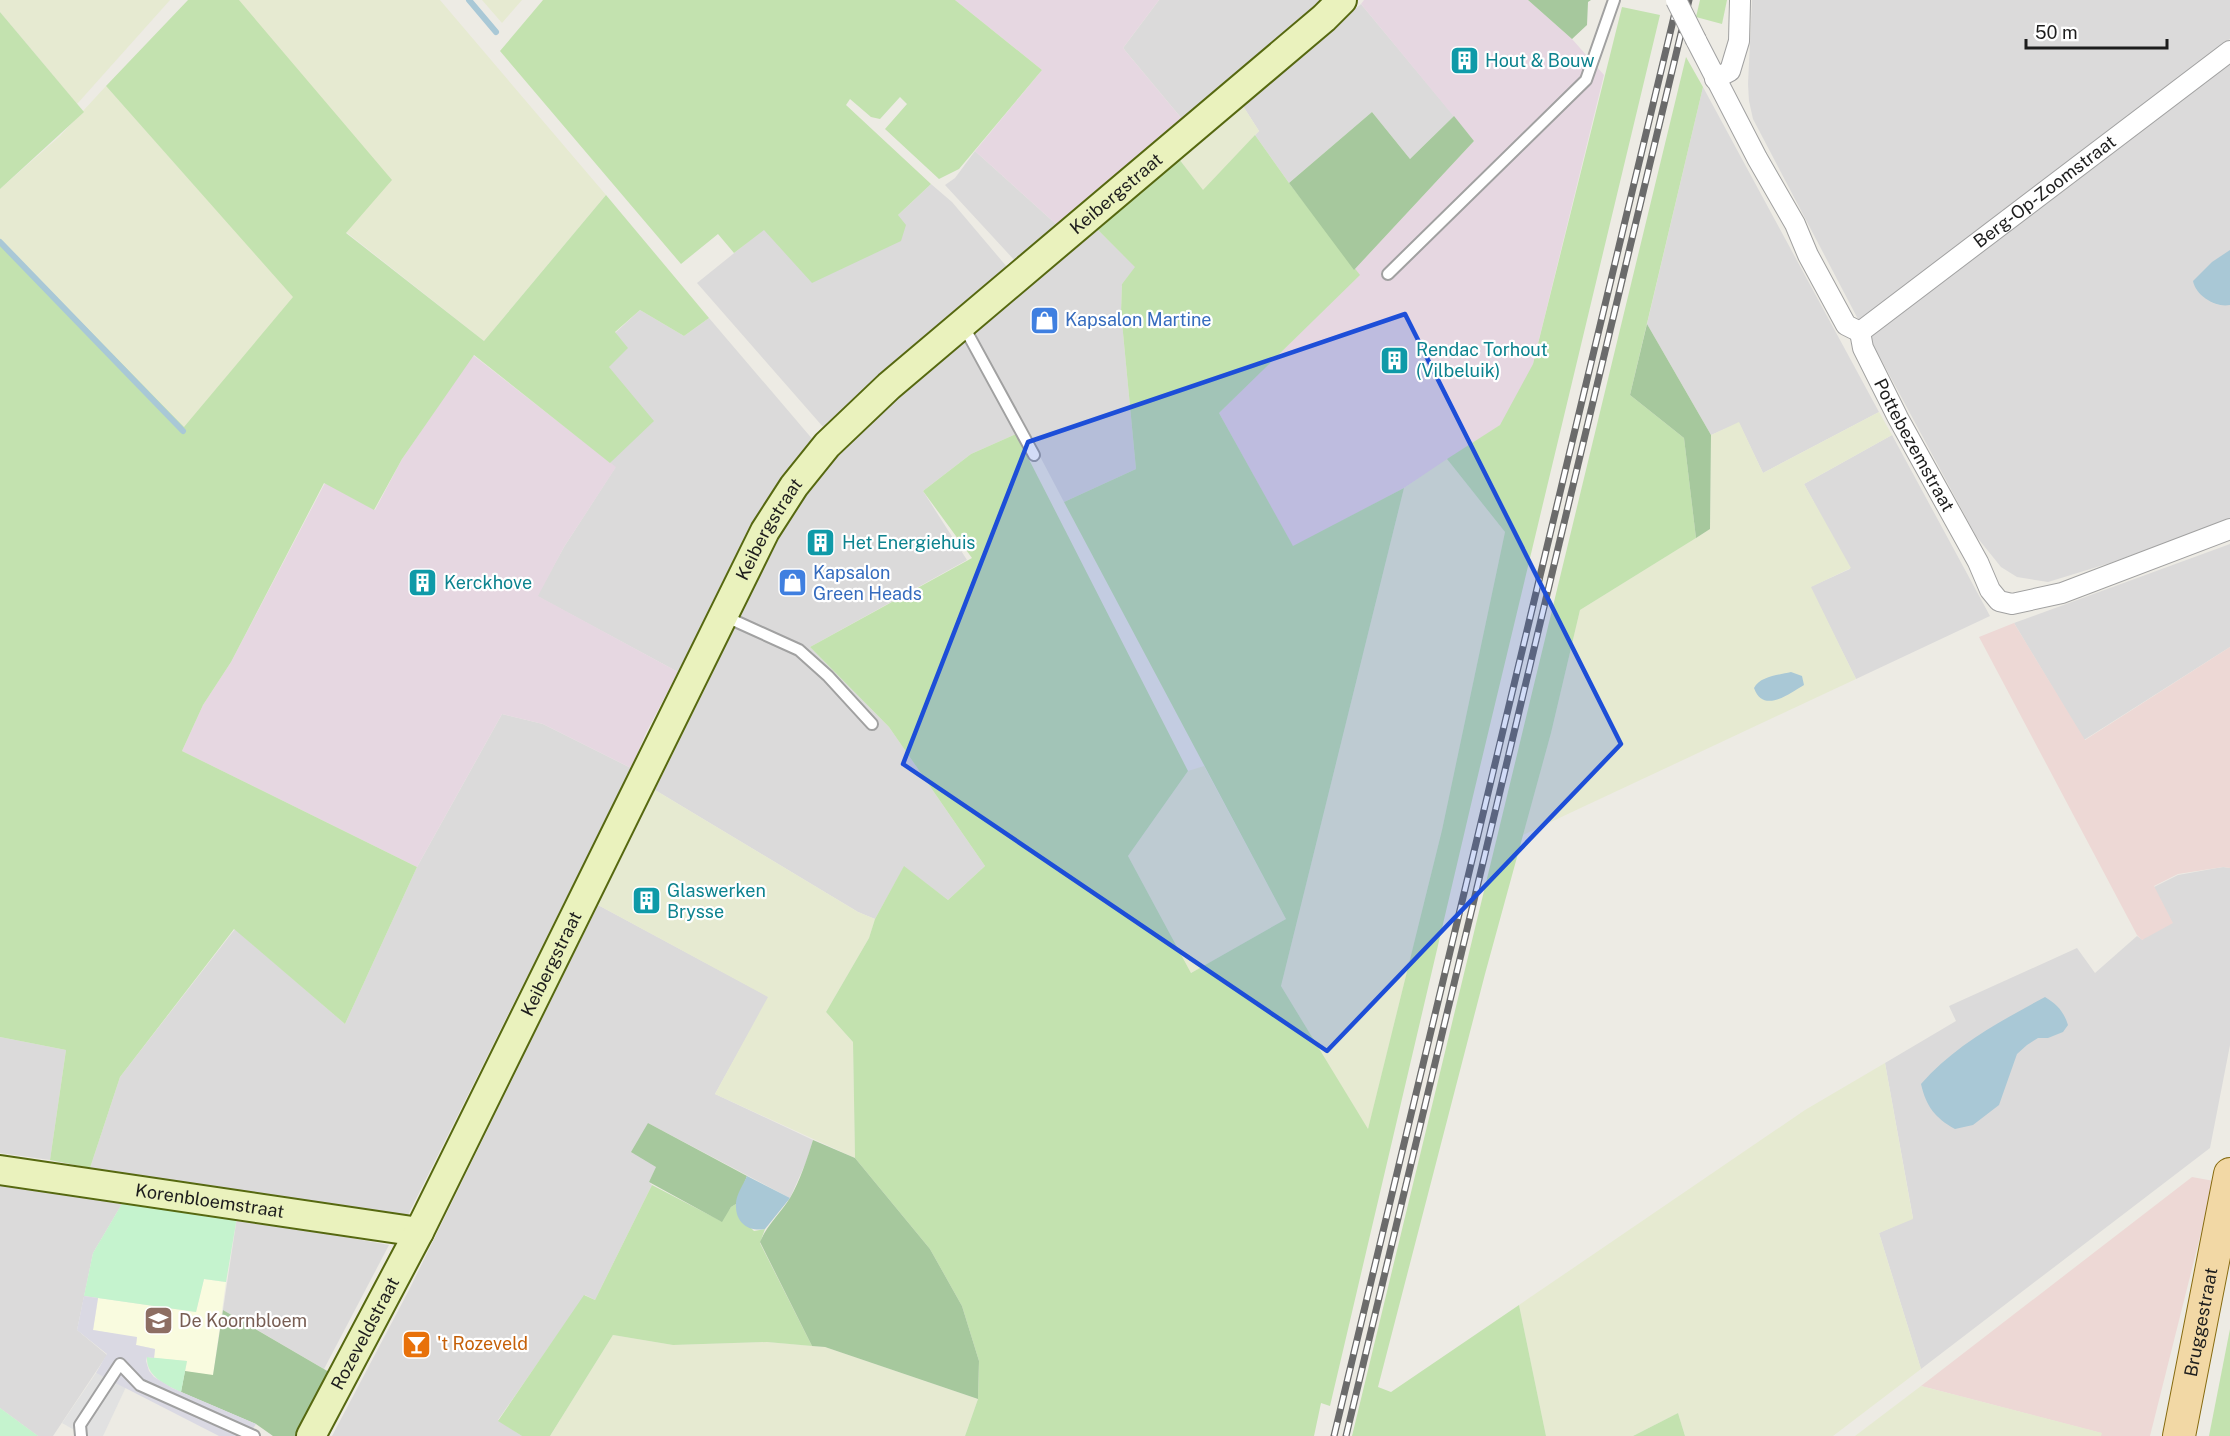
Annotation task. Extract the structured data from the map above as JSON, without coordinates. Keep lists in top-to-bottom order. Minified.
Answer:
{"streets":{"main road":["Bruggestraat"],"street":["Berg-Op-Zoomstraat","Keibergstraat","Pottebezemstraat","Korenbloemstraat","Rozeveldstraat"]},"crossings":[["Berg-Op-Zoomstraat","Pottebezemstraat"],["Keibergstraat","Korenbloemstraat"],["Keibergstraat","Rozeveldstraat"],["Korenbloemstraat","Rozeveldstraat"]],"places":{"building":["Hout & Bouw","Rendac Torhout (Vilbeluik)","Het Energiehuis","Kerckhove","Glaswerken Brysse"],"shop":["Kapsalon Martine","Kapsalon Green Heads"],"school or university":["De Koornbloem"],"bar":["'t Rozeveld"]},"scale_bar":"50 m"}
